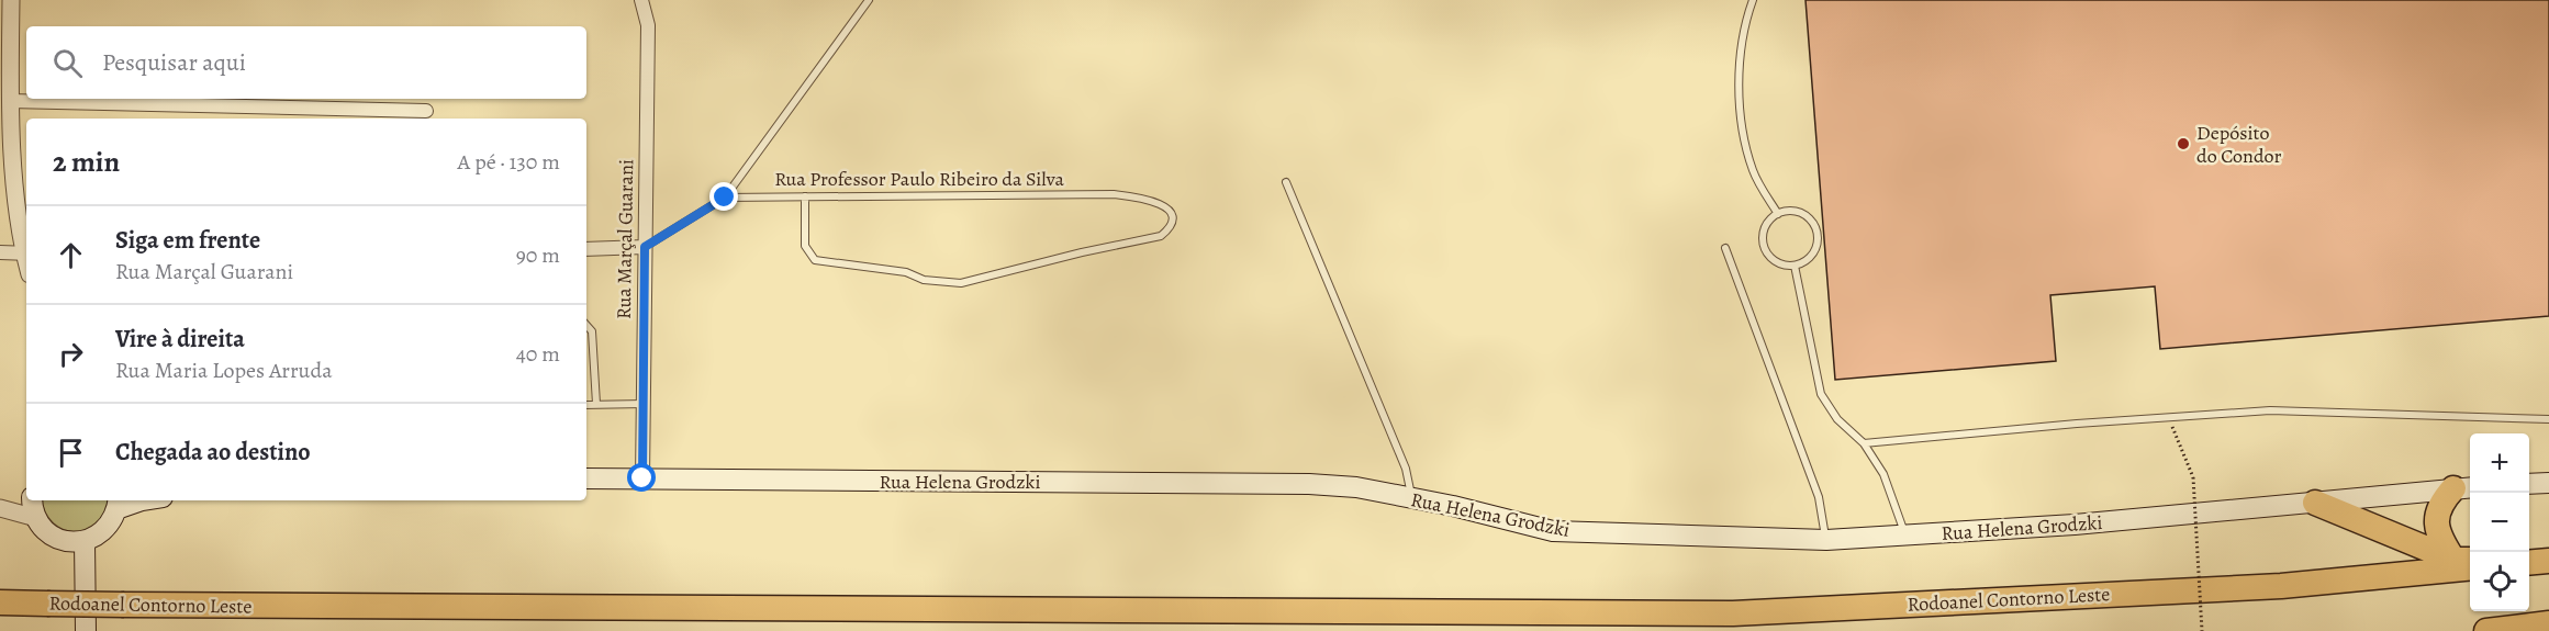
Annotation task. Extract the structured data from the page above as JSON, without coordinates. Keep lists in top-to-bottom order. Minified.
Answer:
{"streets":{"highway":["Rodoanel Contorno Leste"],"main road":["Rua Helena Grodzki"],"street":["Rua Marçal Guarani"],"lane":["Rua Professor Paulo Ribeiro da Silva"]},"crossings":[["Rua Marçal Guarani","Rua Helena Grodzki"]],"places":["Depósito do Condor"],"page":{"search":"Pesquisar aqui","heading":["2 min","A pé · 130 m"],"list":[["Siga em frente","Rua Marçal Guarani","90 m"],["Vire à direita","Rua Maria Lopes Arruda","40 m"],"Chegada ao destino"],"map_buttons":["+","−"]}}
